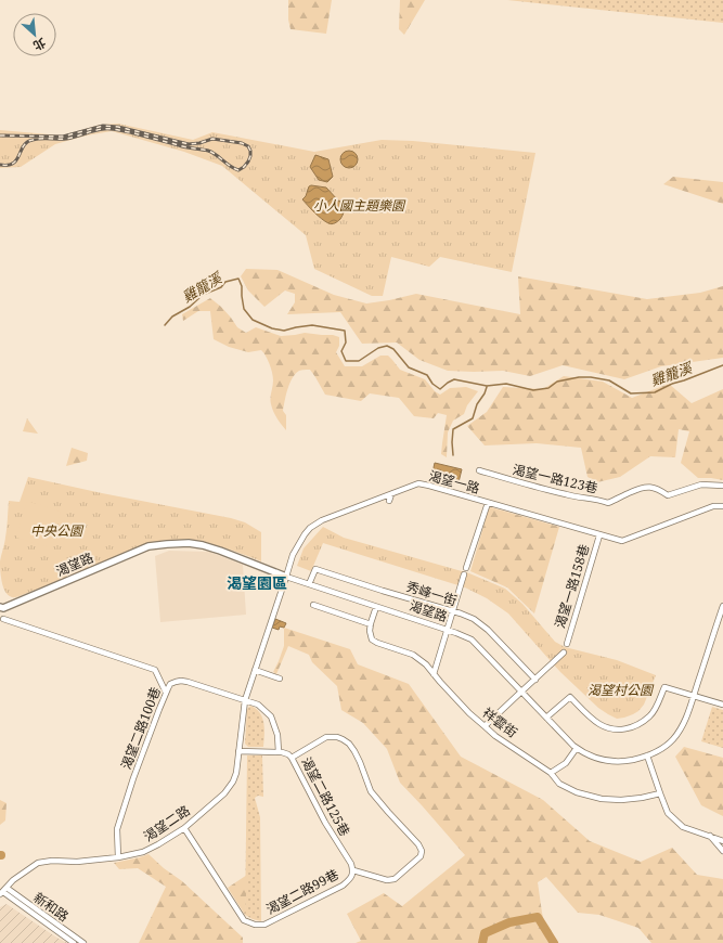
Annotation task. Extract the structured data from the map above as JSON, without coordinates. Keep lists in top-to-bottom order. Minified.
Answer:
{"streets":{"street":["渴望一路123巷","渴望一路","渴望路","渴望一路158巷","秀峰一街","祥雲街","渴望二路100巷","渴望二路125巷","渴望二路","渴望二路99巷","新和路"]},"crossings":[["渴望一路","渴望路"],["渴望一路","渴望一路158巷"],["渴望一路","渴望二路100巷"],["渴望一路","渴望二路"],["渴望路","秀峰一街"],["渴望二路100巷","渴望二路125巷"],["渴望二路100巷","渴望二路"],["渴望二路125巷","渴望二路"],["渴望二路125巷","渴望二路99巷"],["渴望二路","渴望二路99巷"],["渴望二路","新和路"]],"districts":["渴望園區"],"water":["雞籠溪"],"parks":["小人國主題樂園","中央公園","渴望村公園"],"north":"bottom right"}
